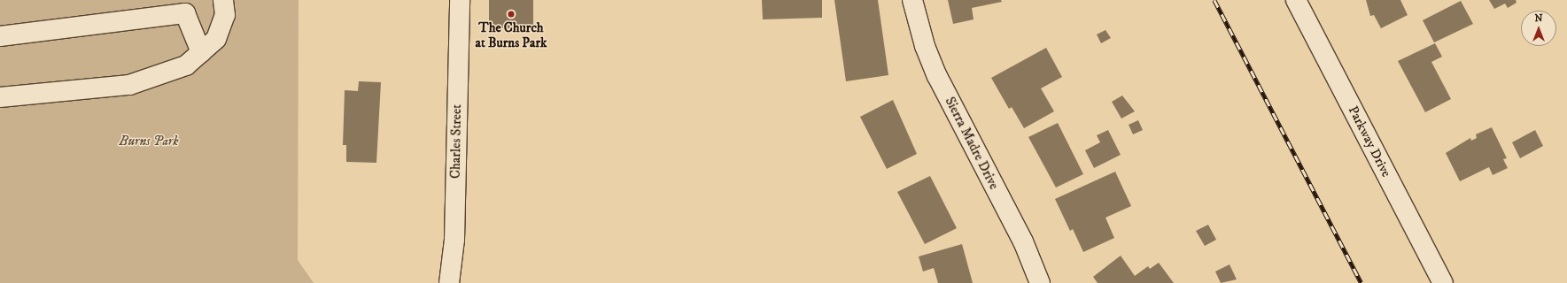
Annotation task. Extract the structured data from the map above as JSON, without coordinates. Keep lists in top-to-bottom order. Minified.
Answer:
{"streets":{"street":["Charles Street","Parkway Drive","Sierra Madre Drive"]},"parks":["Burns Park"],"places":["The Church at Burns Park"],"north":"top"}
